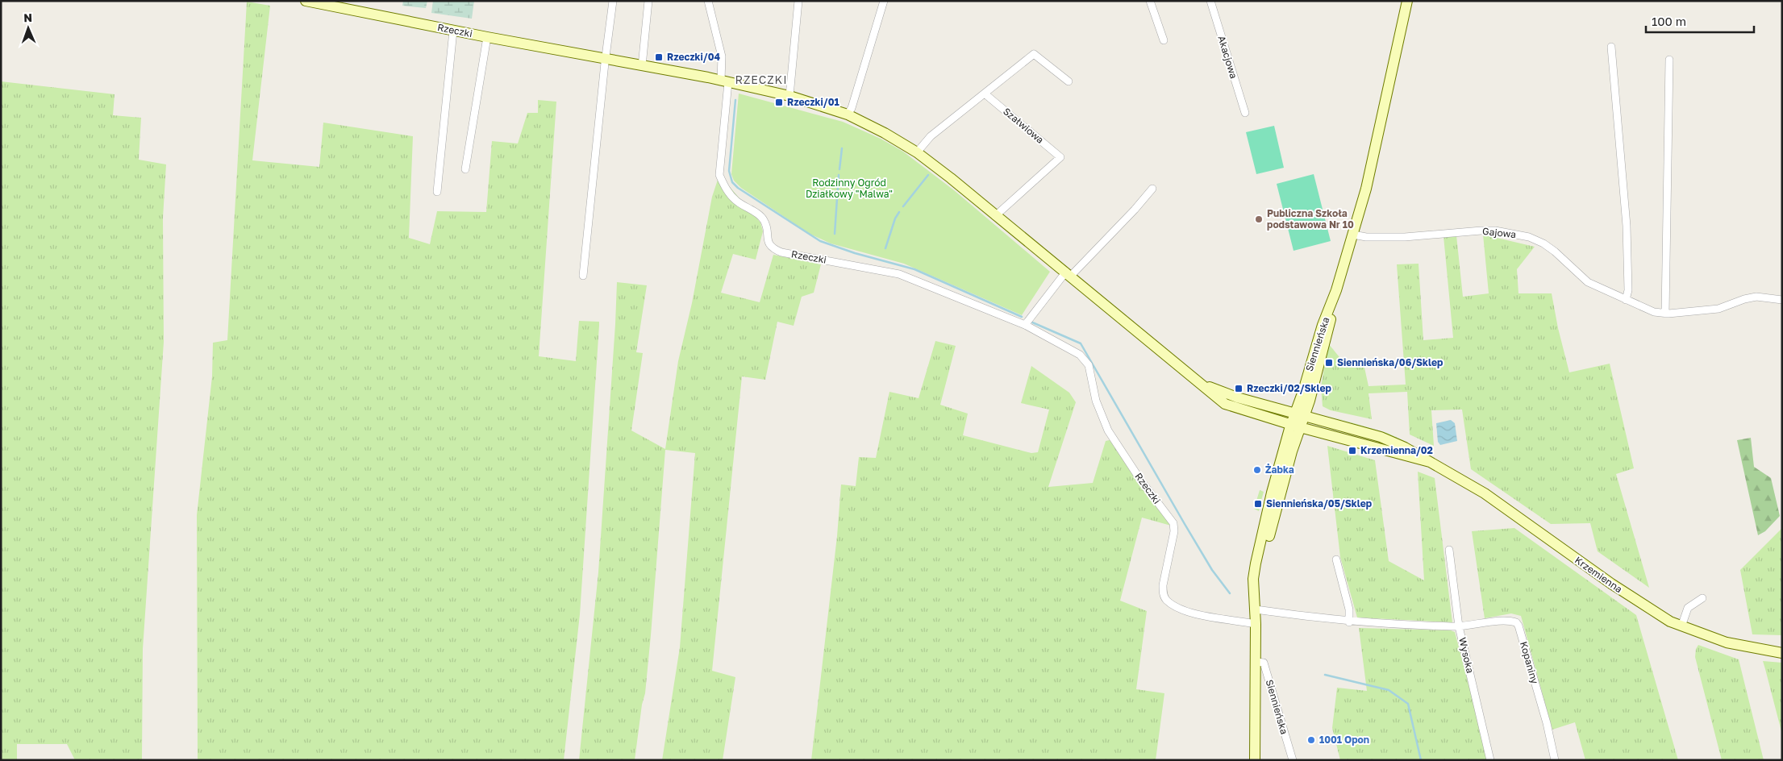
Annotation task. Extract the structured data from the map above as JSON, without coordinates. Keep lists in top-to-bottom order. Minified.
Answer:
{"streets":{"main road":["Rzeczki","Siennieńska","Krzemienna"],"street":["Akacjowa","Szałwiowa","Gajowa","Wysoka","Kopaniny"]},"crossings":[["Rzeczki","Szałwiowa"],["Rzeczki","Siennieńska"],["Rzeczki","Krzemienna"],["Gajowa","Siennieńska"],["Siennieńska","Krzemienna"],["Wysoka","Kopaniny"]],"districts":["RZECZKI"],"parks":["Rodzinny Ogród Działkowy \"Malwa\""],"places":{"transit":["Rzeczki/04","Rzeczki/01","Siennieńska/06/Sklep","Rzeczki/02/Sklep","Krzemienna/02","Siennieńska/05/Sklep"],"other":["Publiczna Szkoła podstawowa Nr 10","Żabka","1001 Opon"]},"scale_bar":"100 m","north":"top"}
